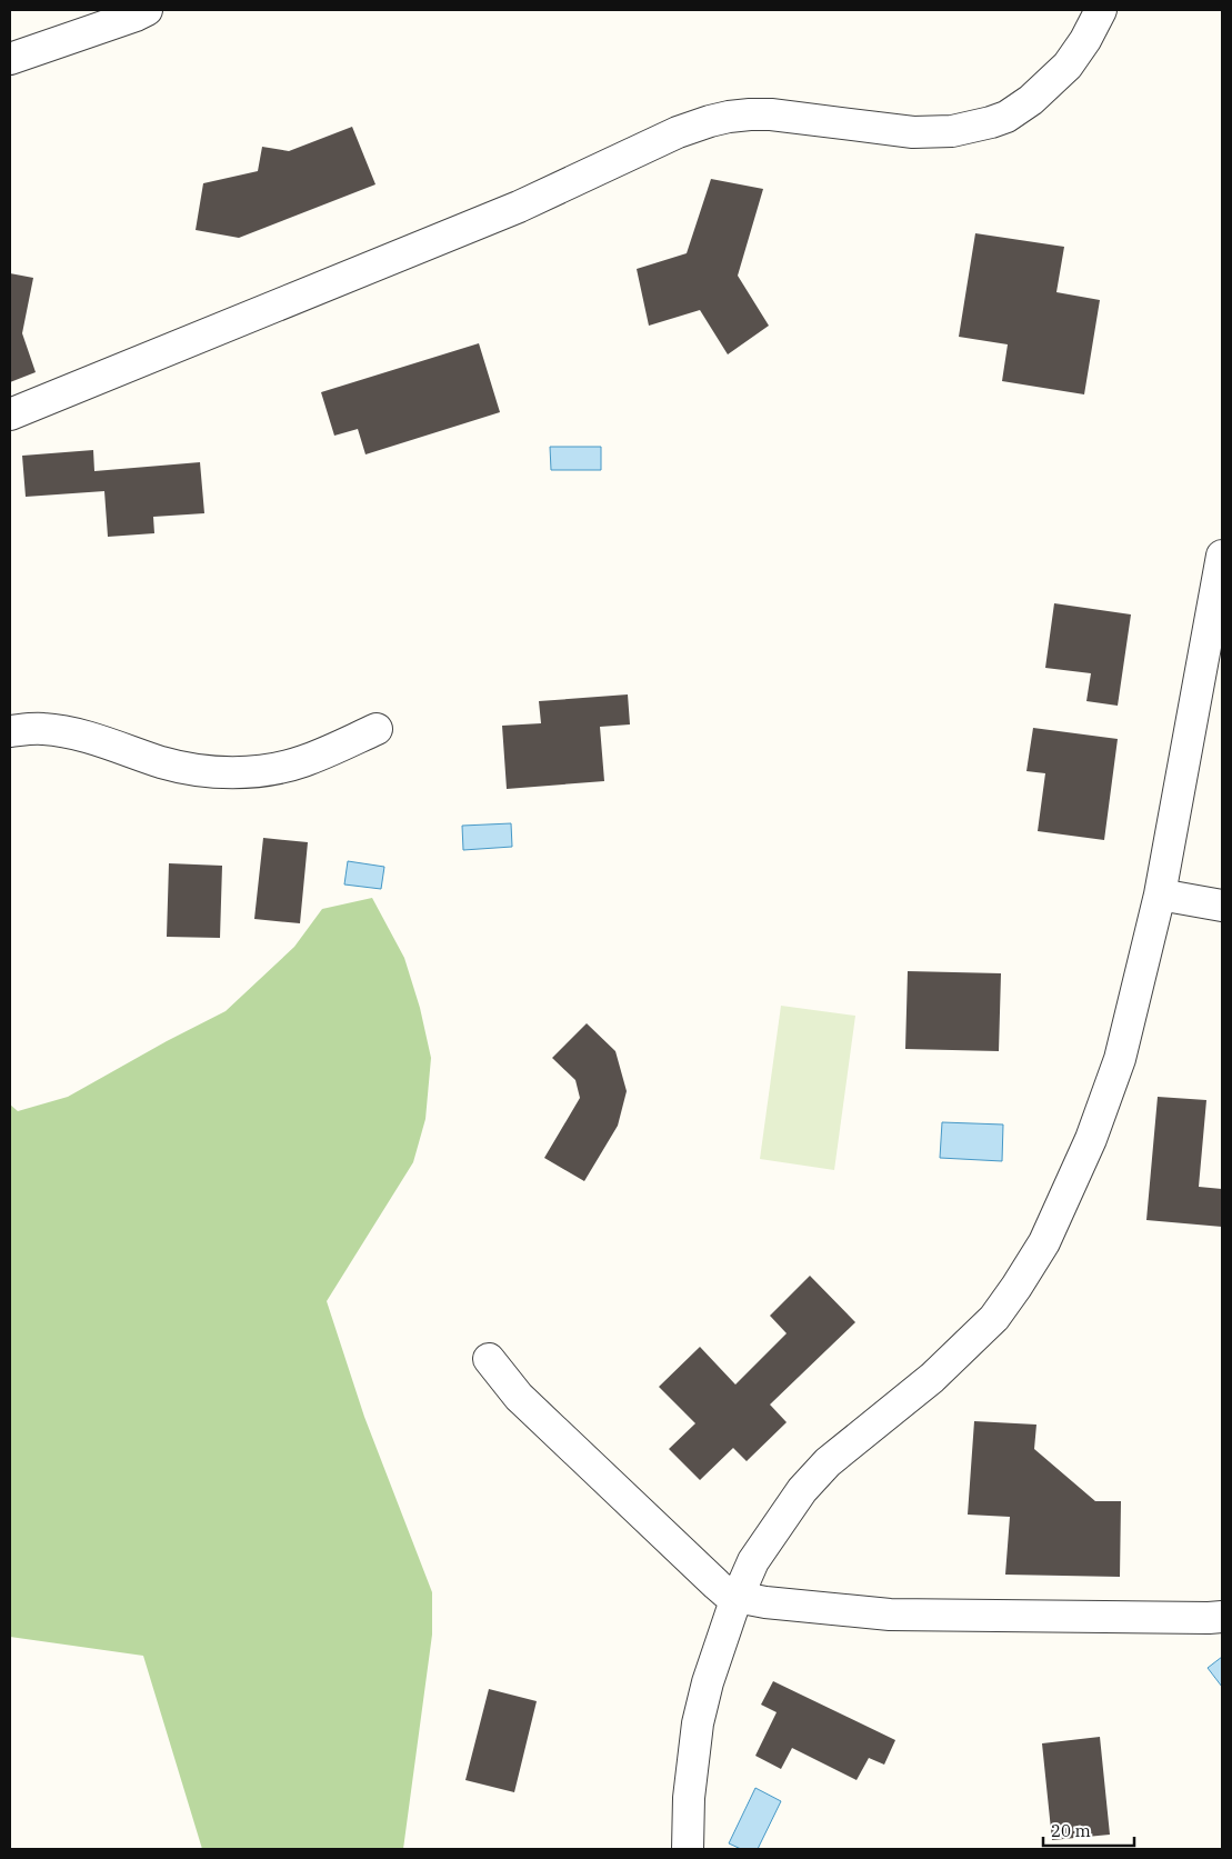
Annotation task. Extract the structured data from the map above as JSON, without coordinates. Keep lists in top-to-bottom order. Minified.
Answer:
{"scale_bar":"20 m"}
